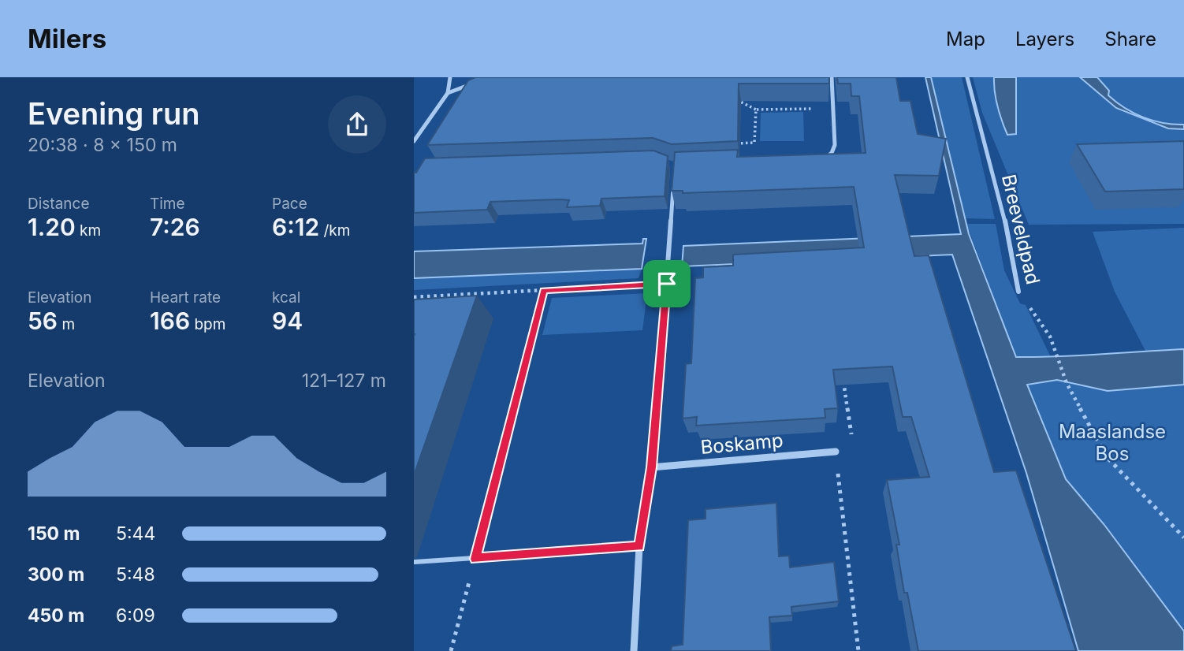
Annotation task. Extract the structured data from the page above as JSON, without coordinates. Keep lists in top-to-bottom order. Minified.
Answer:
{"streets":{"street":["Breeveldpad","Boskamp"]},"parks":["Maaslandse Bos"],"page":{"header":"Milers","nav":["Map","Layers","Share"],"heading":["Evening run","20:38 · 8 × 150 m"],"stats":[["Distance","1.20 km"],["Time","7:26"],["Pace","6:12 /km"],["Elevation","56 m"],["Heart rate","166 bpm"],["kcal","94"]],"chart":["Elevation","121–127 m"],"list":[{"name":"150 m","note":"5:44"},{"name":"300 m","note":"5:48"},{"name":"450 m","note":"6:09"}]}}
